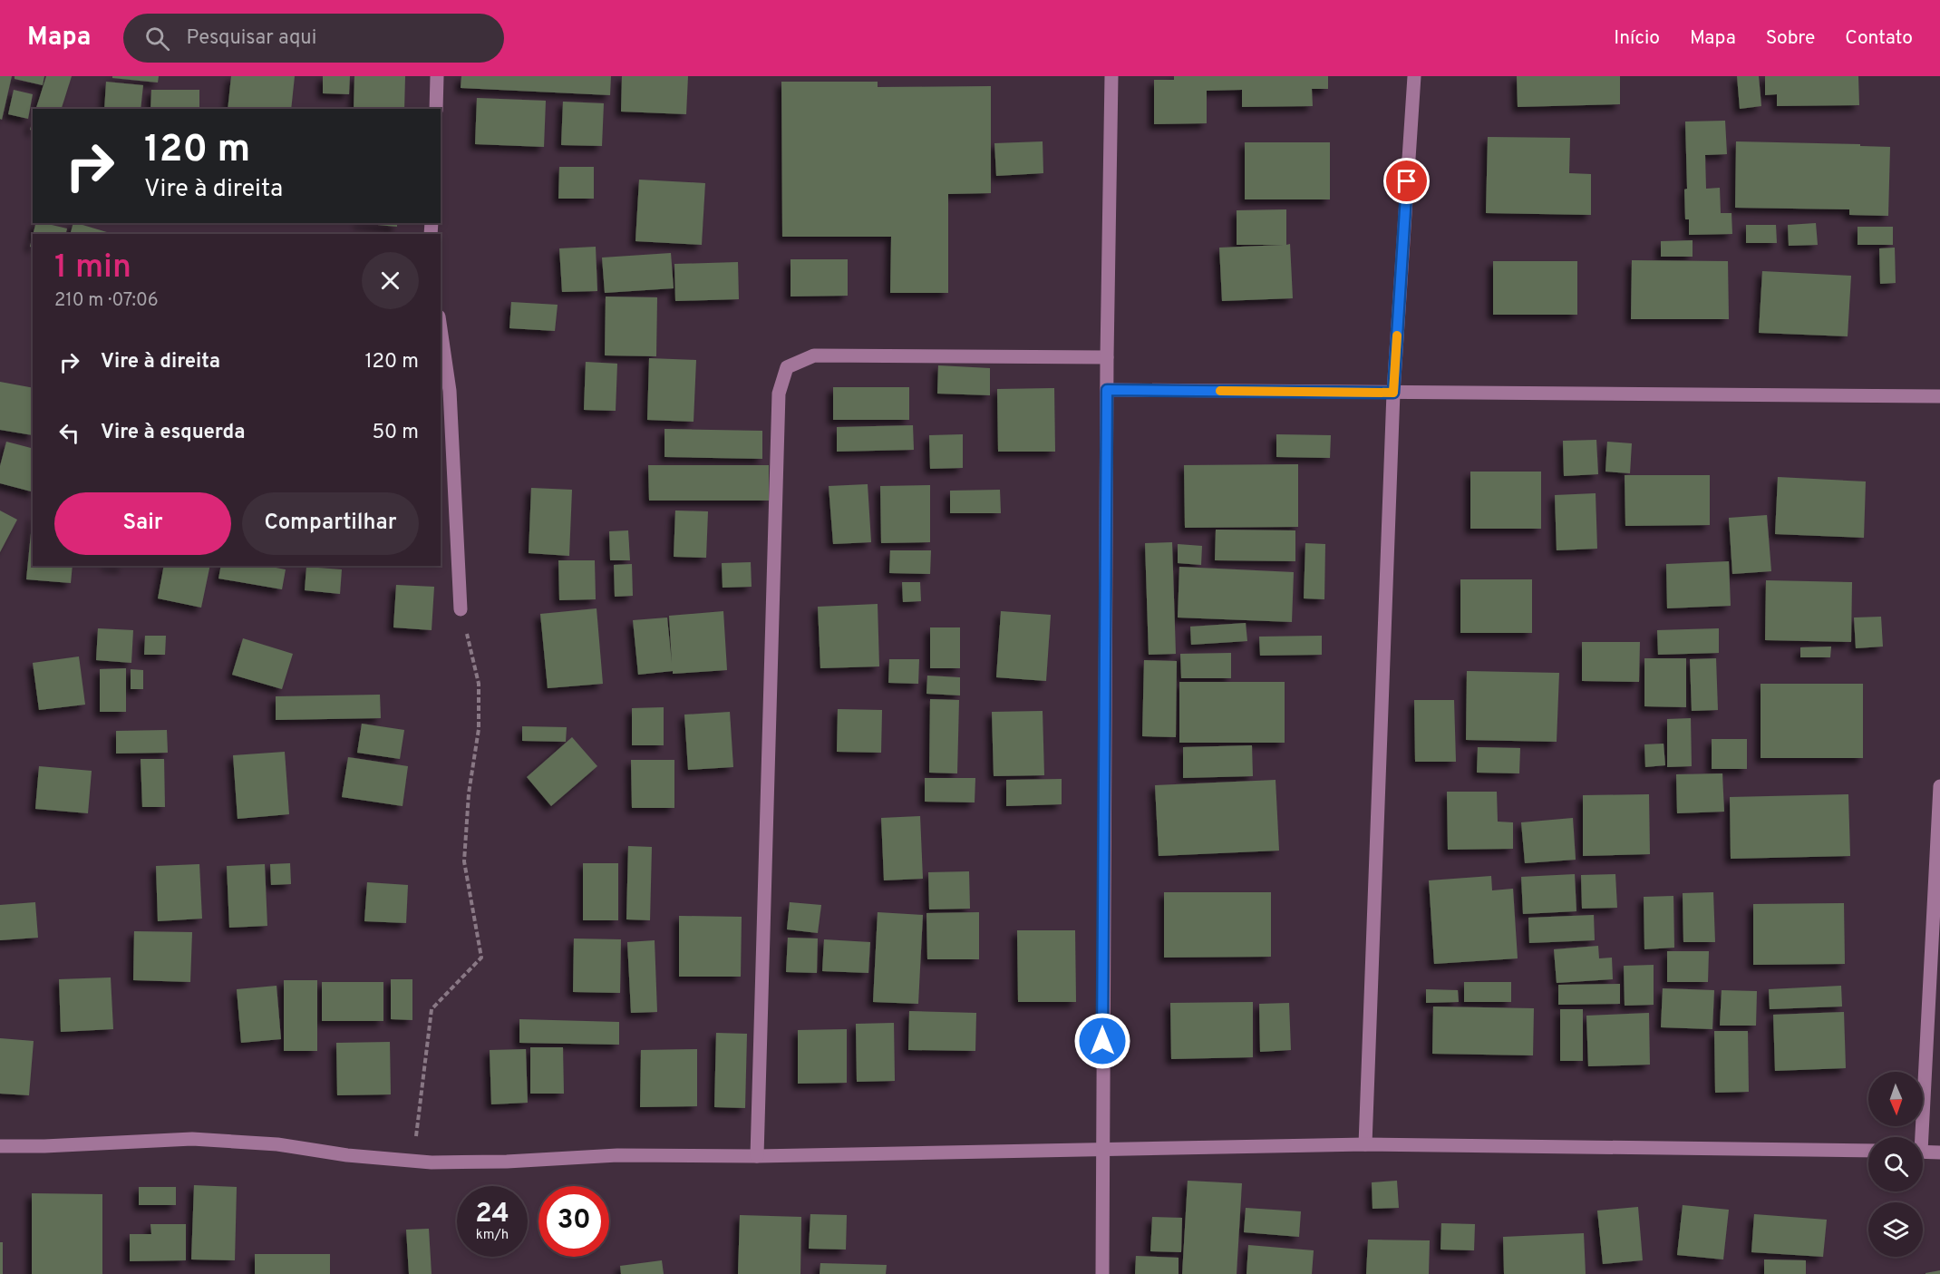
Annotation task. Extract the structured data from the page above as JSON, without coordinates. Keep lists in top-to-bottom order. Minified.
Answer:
{"north":"bottom","page":{"header":"Mapa","search":"Pesquisar aqui","nav":["Início","Mapa","Sobre","Contato"],"turn":["120 m","Vire à direita"],"heading":["1 min","210 m · 07:06"],"list":[{"name":"Vire à direita","value":"120 m"},{"name":"Vire à esquerda","value":"50 m"}],"buttons":["Sair","Compartilhar"],"speed":"24 km/h","limit":"30"}}
